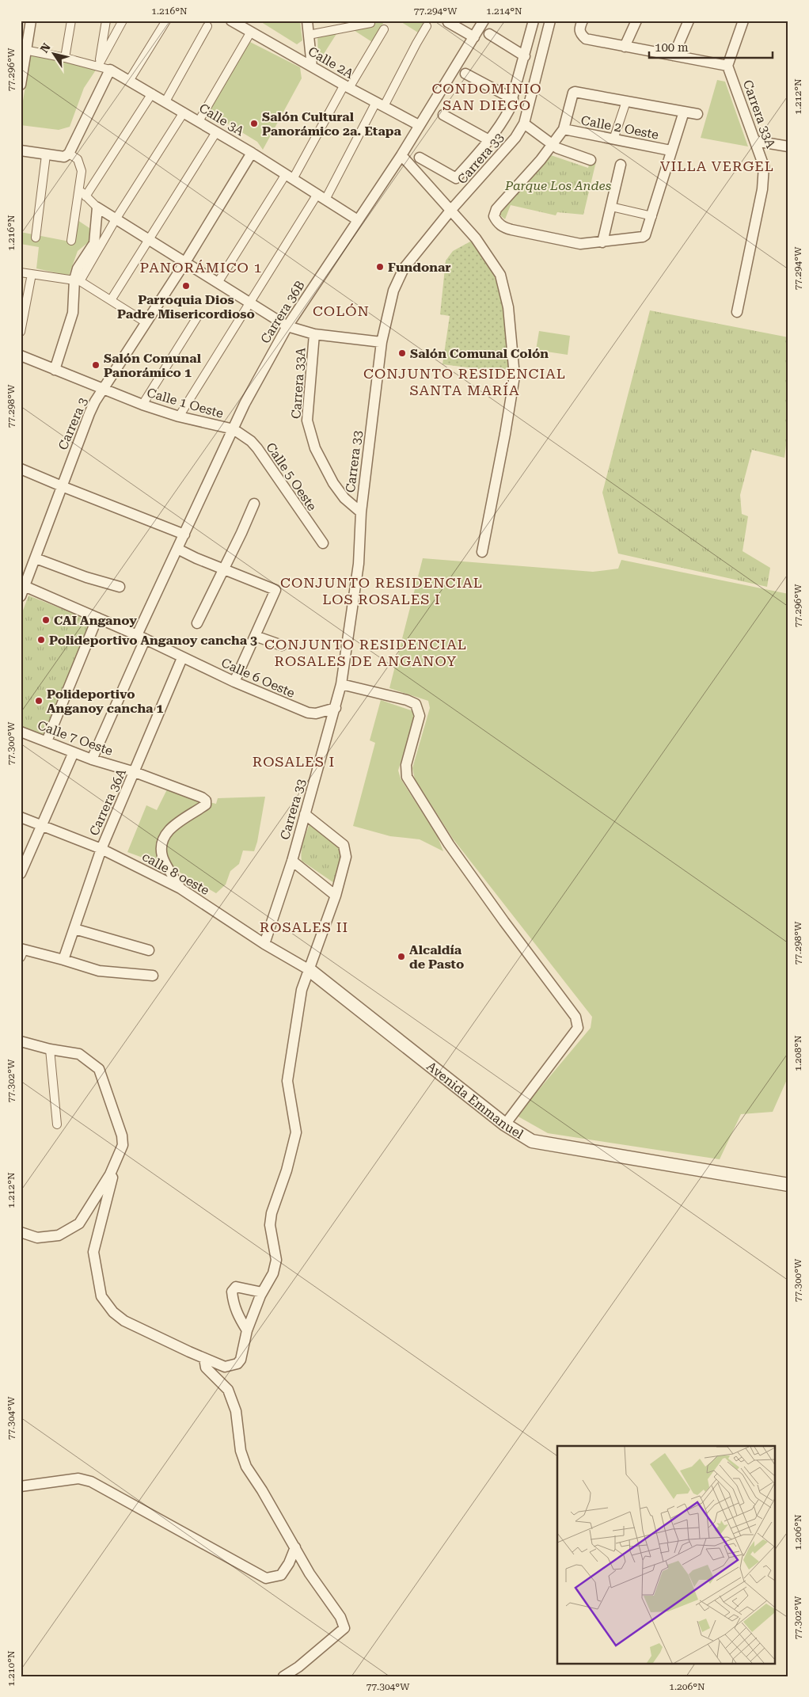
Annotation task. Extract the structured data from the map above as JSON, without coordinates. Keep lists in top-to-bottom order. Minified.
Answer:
{"streets":{"street":["Calle 2A","Carrera 33A","Calle 3A","Calle 2 Oeste","Carrera 33","Carrera 36B","Calle 1 Oeste","Carrera 3","Calle 5 Oeste","Calle 6 Oeste","Calle 7 Oeste","Carrera 36A","calle 8 oeste","Avenida Emmanuel"]},"crossings":[["Calle 2A","Carrera 36B"],["Carrera 33A","Carrera 33"],["Calle 3A","Carrera 36B"],["Calle 3A","Carrera 3"],["Carrera 33","Calle 6 Oeste"],["Carrera 33","calle 8 oeste"],["Carrera 36B","Calle 1 Oeste"],["Carrera 36B","Calle 5 Oeste"],["Carrera 36B","Calle 6 Oeste"],["Carrera 36B","Calle 7 Oeste"],["Calle 1 Oeste","Carrera 3"],["Calle 1 Oeste","Calle 5 Oeste"],["Carrera 3","Calle 6 Oeste"],["Calle 6 Oeste","Carrera 36A"],["Calle 7 Oeste","Carrera 36A"],["Calle 7 Oeste","calle 8 oeste"],["Carrera 36A","calle 8 oeste"],["calle 8 oeste","Avenida Emmanuel"]],"districts":["CONDOMINIO SAN DIEGO","VILLA VERGEL","PANORÁMICO 1","COLÓN","CONJUNTO RESIDENCIAL SANTA MARÍA","CONJUNTO RESIDENCIAL LOS ROSALES I","CONJUNTO RESIDENCIAL ROSALES DE ANGANOY","ROSALES I","ROSALES II"],"parks":["Parque Los Andes"],"places":["Salón Cultural Panorámico 2a. Etapa","Fundonar","Parroquia Dios Padre Misericordioso","Salón Comunal Colón","Salón Comunal Panorámico 1","CAI Anganoy","Polideportivo Anganoy cancha 3","Polideportivo Anganoy cancha 1","Alcaldía de Pasto"],"scale_bar":"100 m","north":"top left","coordinates":["1.216°N","77.294°W","1.214°N","77.296°W","1.212°N","77.298°W","77.300°W","1.208°N","77.302°W","77.304°W","1.206°N","1.210°N"]}
